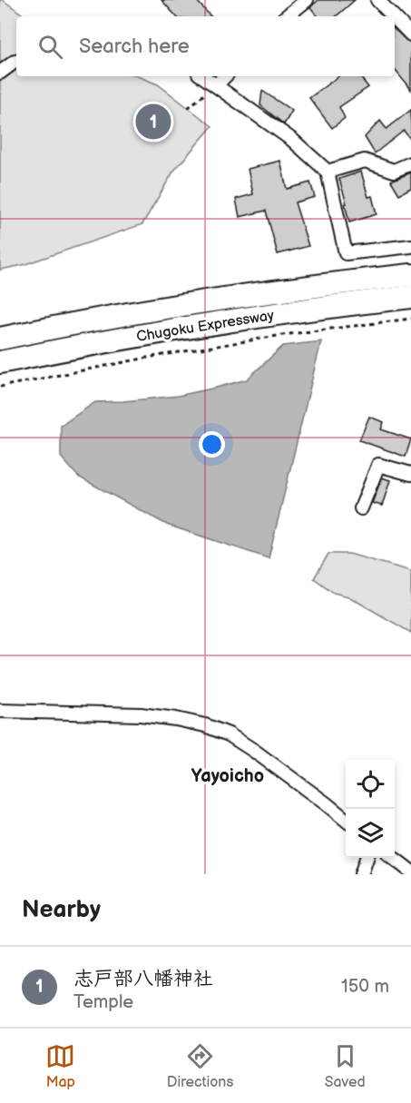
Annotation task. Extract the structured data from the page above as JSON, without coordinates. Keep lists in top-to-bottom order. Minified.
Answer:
{"streets":{"highway":["Chugoku Expressway"]},"districts":["Yayoicho"],"page":{"search":"Search here","pins":"1","heading":"Nearby","list":[{"mark":"1","name":"志戸部八幡神社","note":"Temple","value":"150 m"}],"nav":["Map","Directions","Saved"]}}
